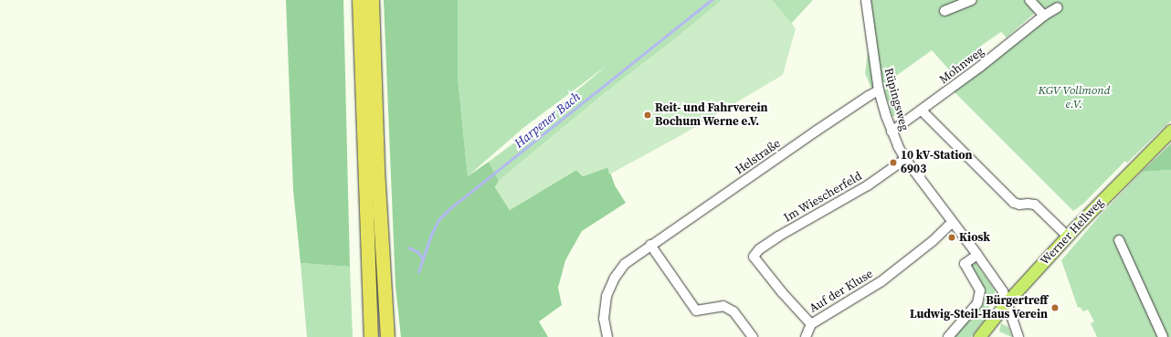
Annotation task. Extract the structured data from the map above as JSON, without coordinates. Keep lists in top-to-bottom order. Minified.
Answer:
{"streets":{"main road":["Werner Hellweg"],"street":["Mohnweg","Rüpingsweg","Helstraße","Im Wiescherfeld","Auf der Kluse"]},"crossings":[["Mohnweg","Rüpingsweg"],["Rüpingsweg","Helstraße"],["Rüpingsweg","Im Wiescherfeld"],["Rüpingsweg","Werner Hellweg"],["Rüpingsweg","Auf der Kluse"],["Im Wiescherfeld","Auf der Kluse"]],"water":["Harpener Bach"],"parks":["KGV Vollmond e.V."],"places":["Reit- und Fahrverein Bochum Werne e.V.","10 kV-Station 6903","Kiosk","Bürgertreff Ludwig-Steil-Haus Verein"]}
